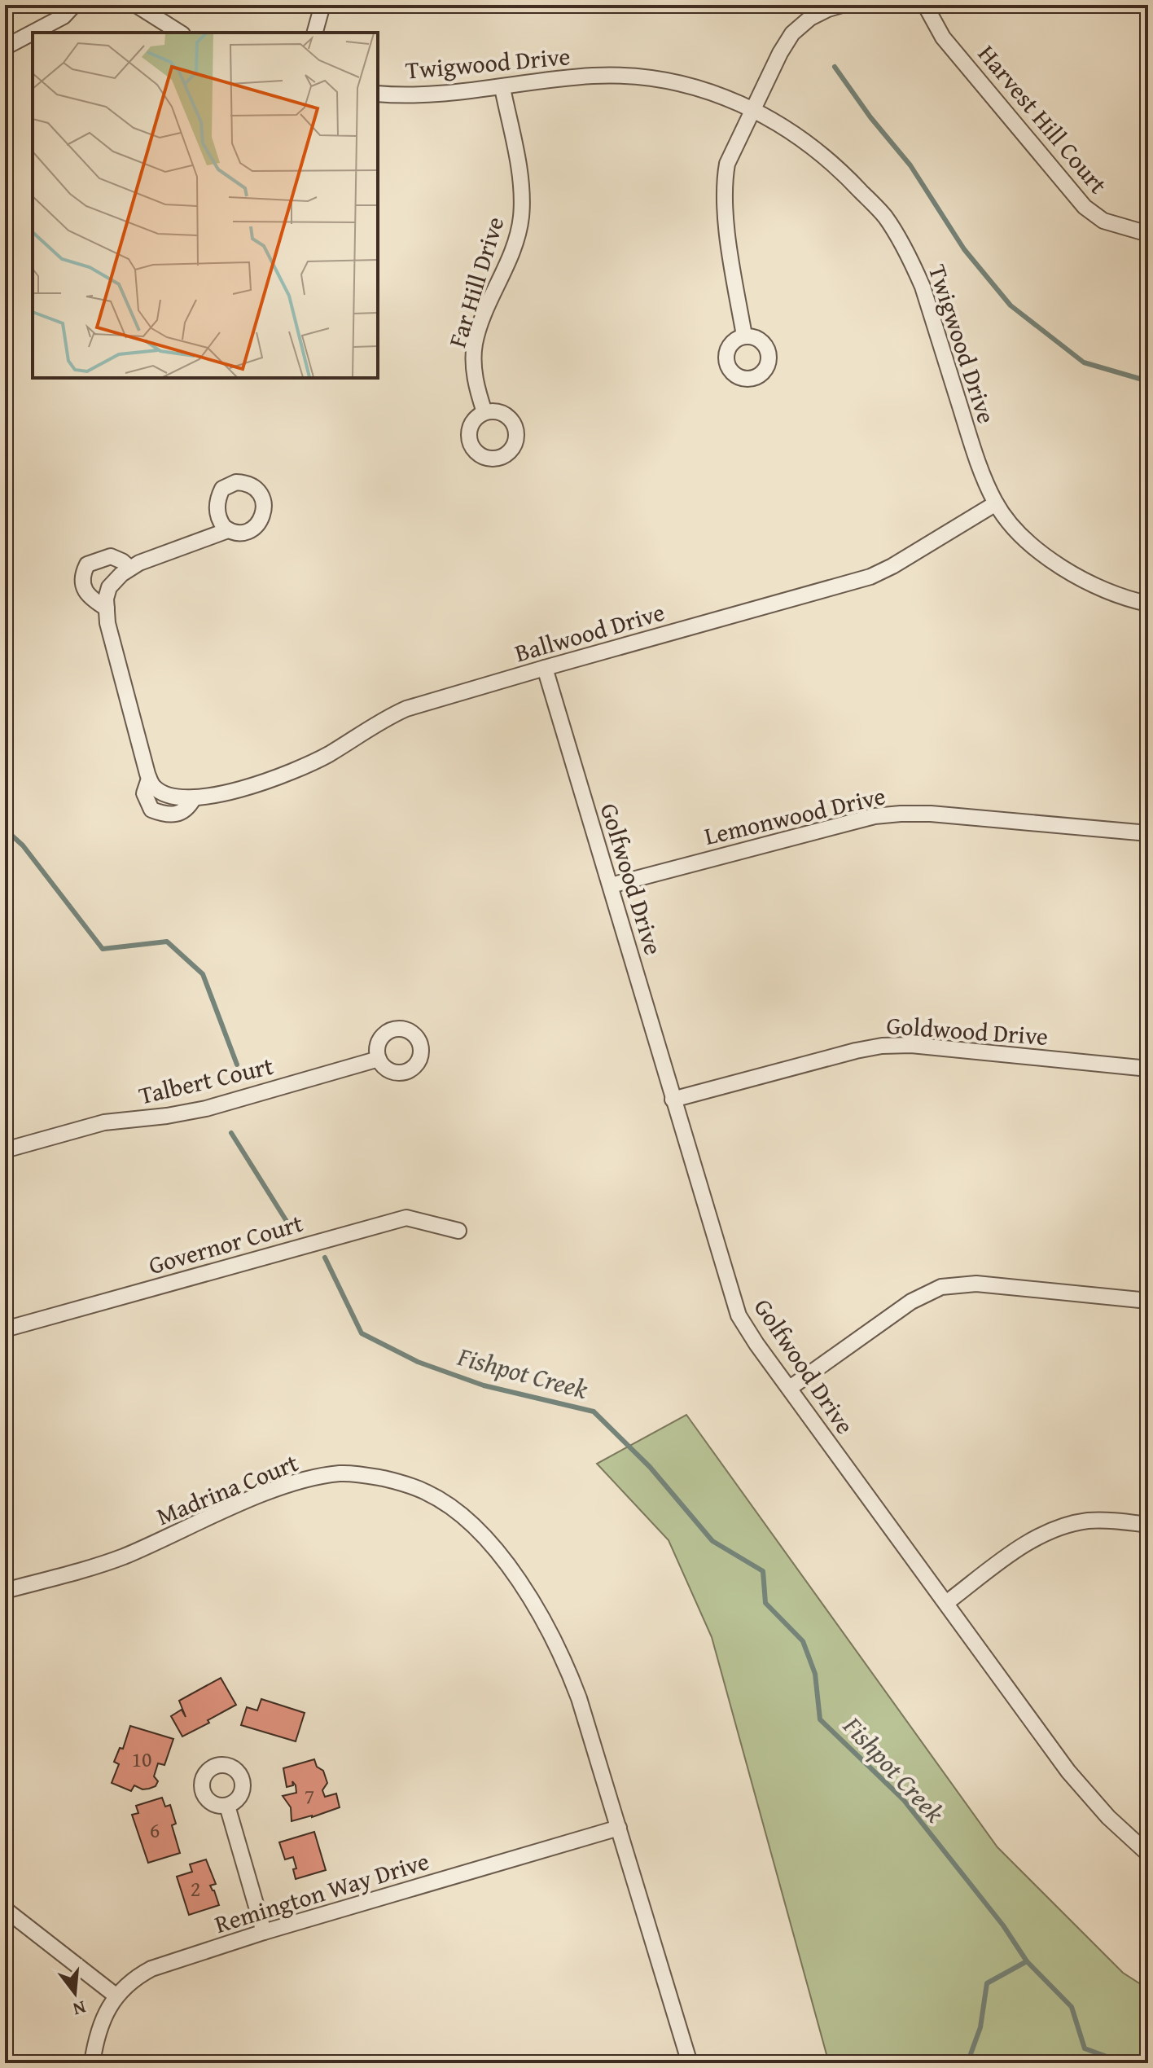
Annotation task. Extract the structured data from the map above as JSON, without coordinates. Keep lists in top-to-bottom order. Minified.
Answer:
{"streets":{"street":["Twigwood Drive","Harvest Hill Court","Far Hill Drive","Ballwood Drive","Lemonwood Drive","Golfwood Drive","Goldwood Drive","Talbert Court","Governor Court","Madrina Court","Remington Way Drive"]},"crossings":[["Twigwood Drive","Far Hill Drive"],["Twigwood Drive","Ballwood Drive"],["Ballwood Drive","Golfwood Drive"],["Lemonwood Drive","Golfwood Drive"],["Golfwood Drive","Goldwood Drive"],["Madrina Court","Remington Way Drive"]],"water":["Fishpot Creek"],"house_numbers":["10","7","6","2"],"north":"bottom"}
